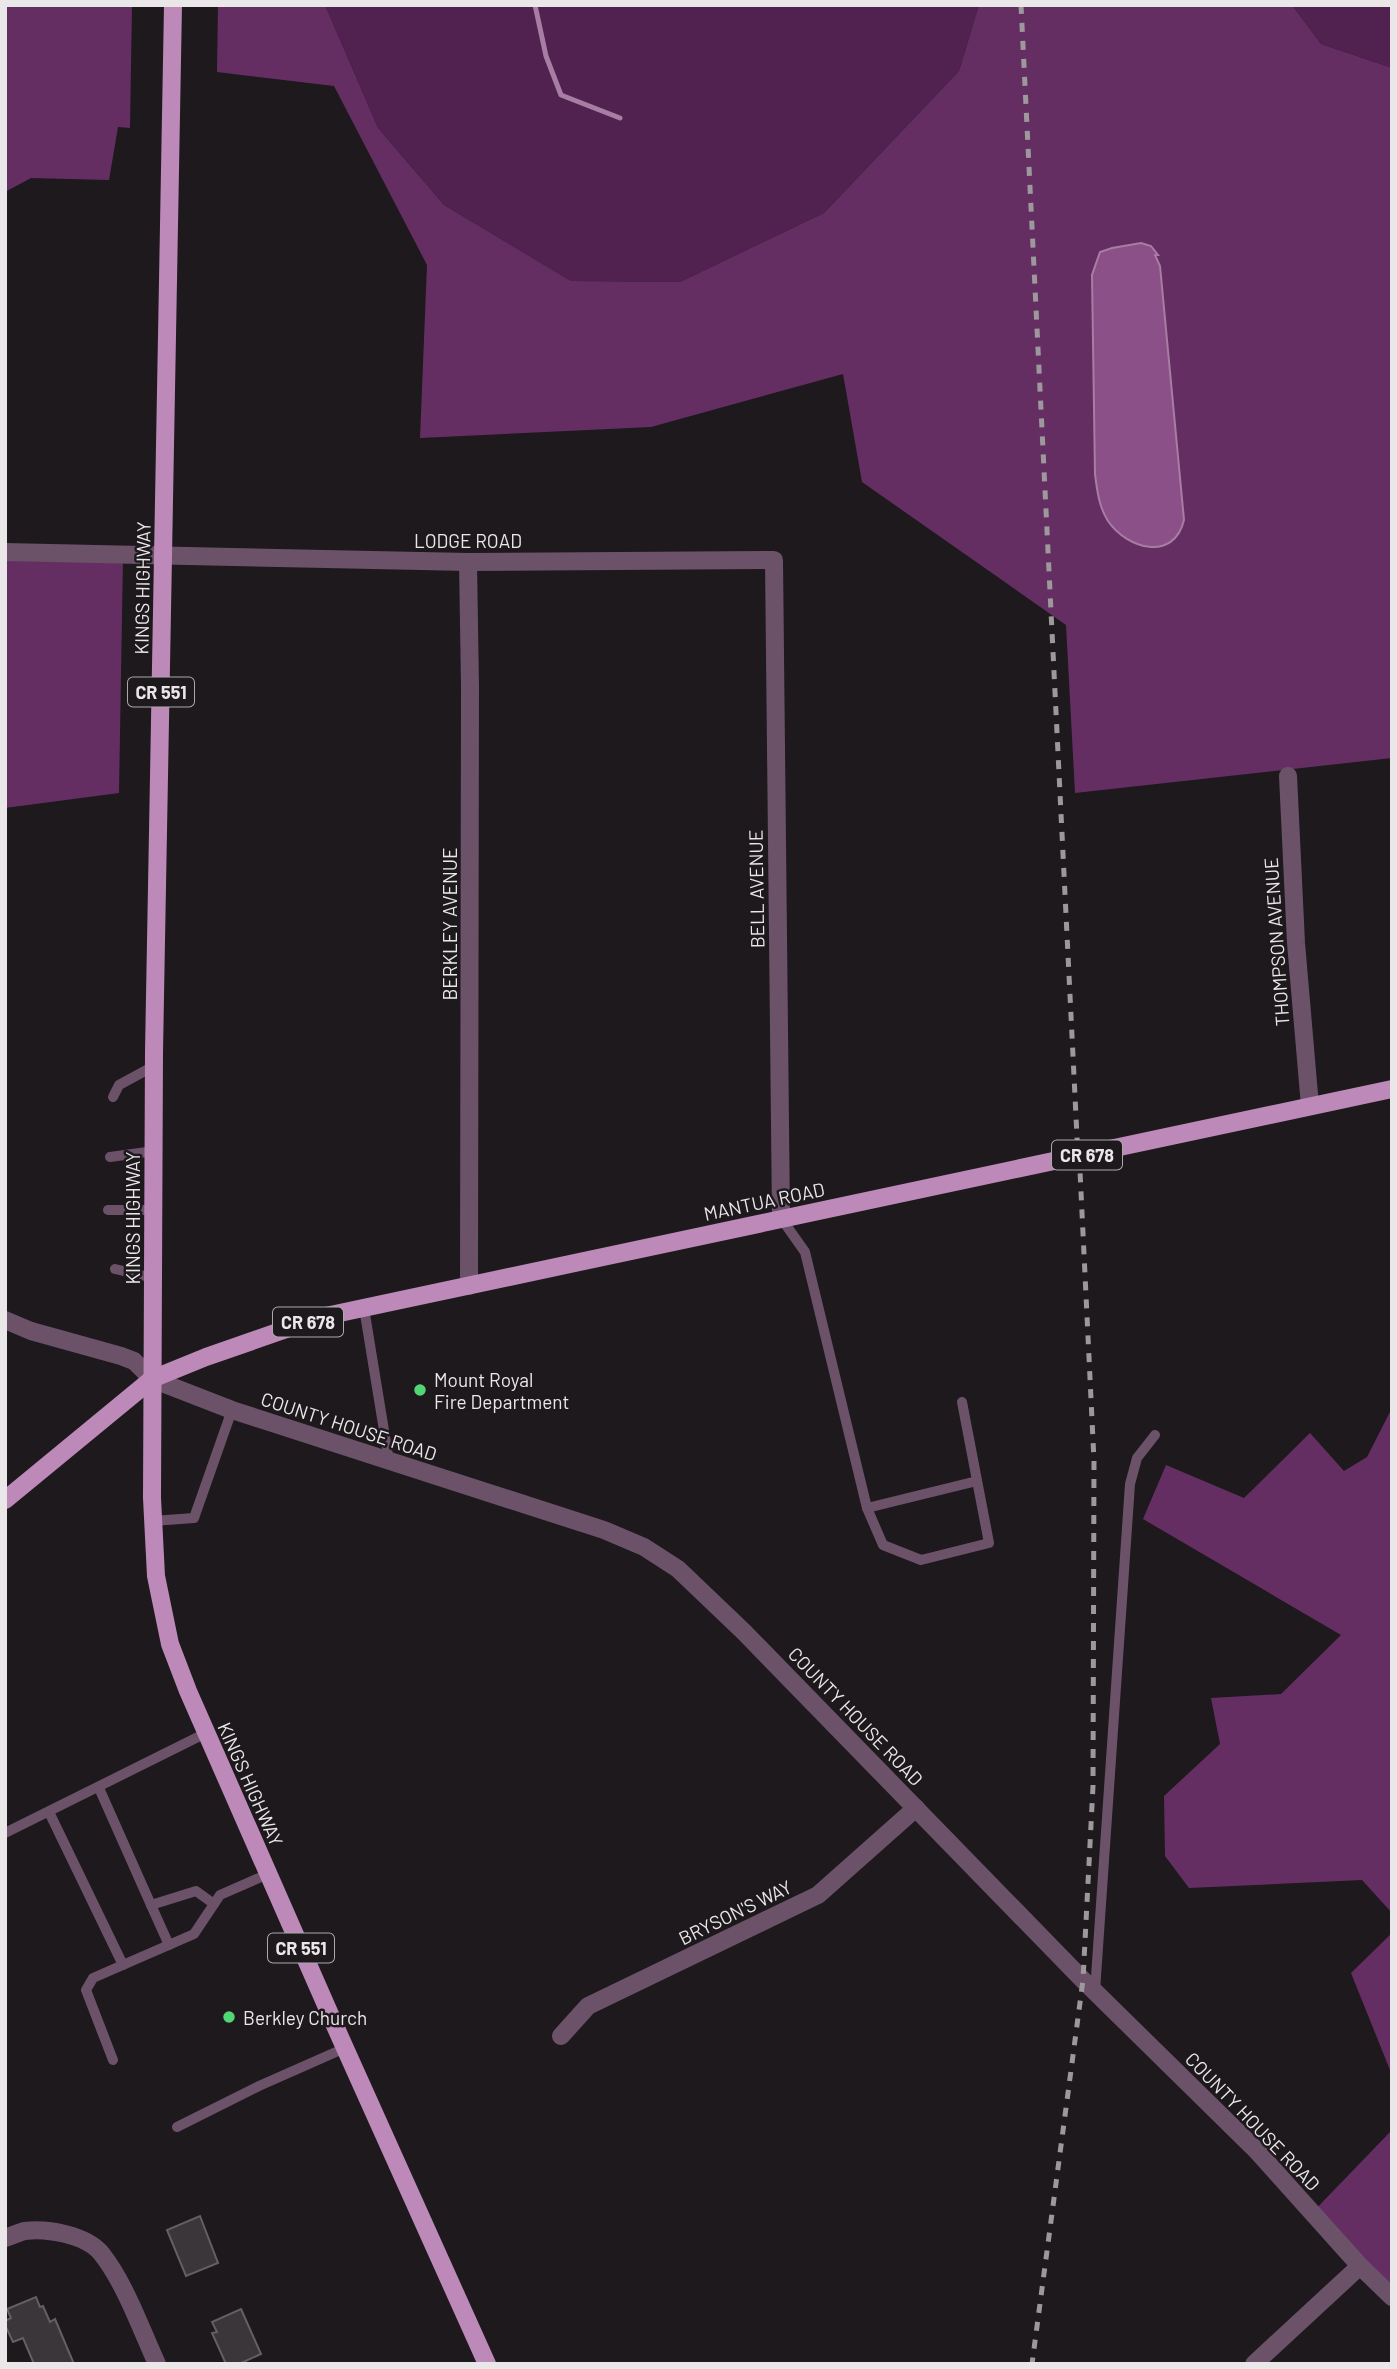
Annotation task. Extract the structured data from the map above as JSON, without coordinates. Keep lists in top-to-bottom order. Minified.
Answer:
{"streets":{"main road":["KINGS HIGHWAY","CR 551","CR 678","MANTUA ROAD"],"street":["LODGE ROAD","BELL AVENUE","BERKLEY AVENUE","THOMPSON AVENUE","COUNTY HOUSE ROAD","BRYSON'S WAY"]},"crossings":[["LODGE ROAD","KINGS HIGHWAY"],["LODGE ROAD","BELL AVENUE"],["LODGE ROAD","BERKLEY AVENUE"],["KINGS HIGHWAY","CR 678"],["KINGS HIGHWAY","MANTUA ROAD"],["KINGS HIGHWAY","COUNTY HOUSE ROAD"],["BELL AVENUE","MANTUA ROAD"],["BERKLEY AVENUE","MANTUA ROAD"],["THOMPSON AVENUE","MANTUA ROAD"],["CR 678","MANTUA ROAD"],["CR 678","COUNTY HOUSE ROAD"],["MANTUA ROAD","COUNTY HOUSE ROAD"],["COUNTY HOUSE ROAD","BRYSON'S WAY"]],"places":["Mount Royal Fire Department","Berkley Church"]}
